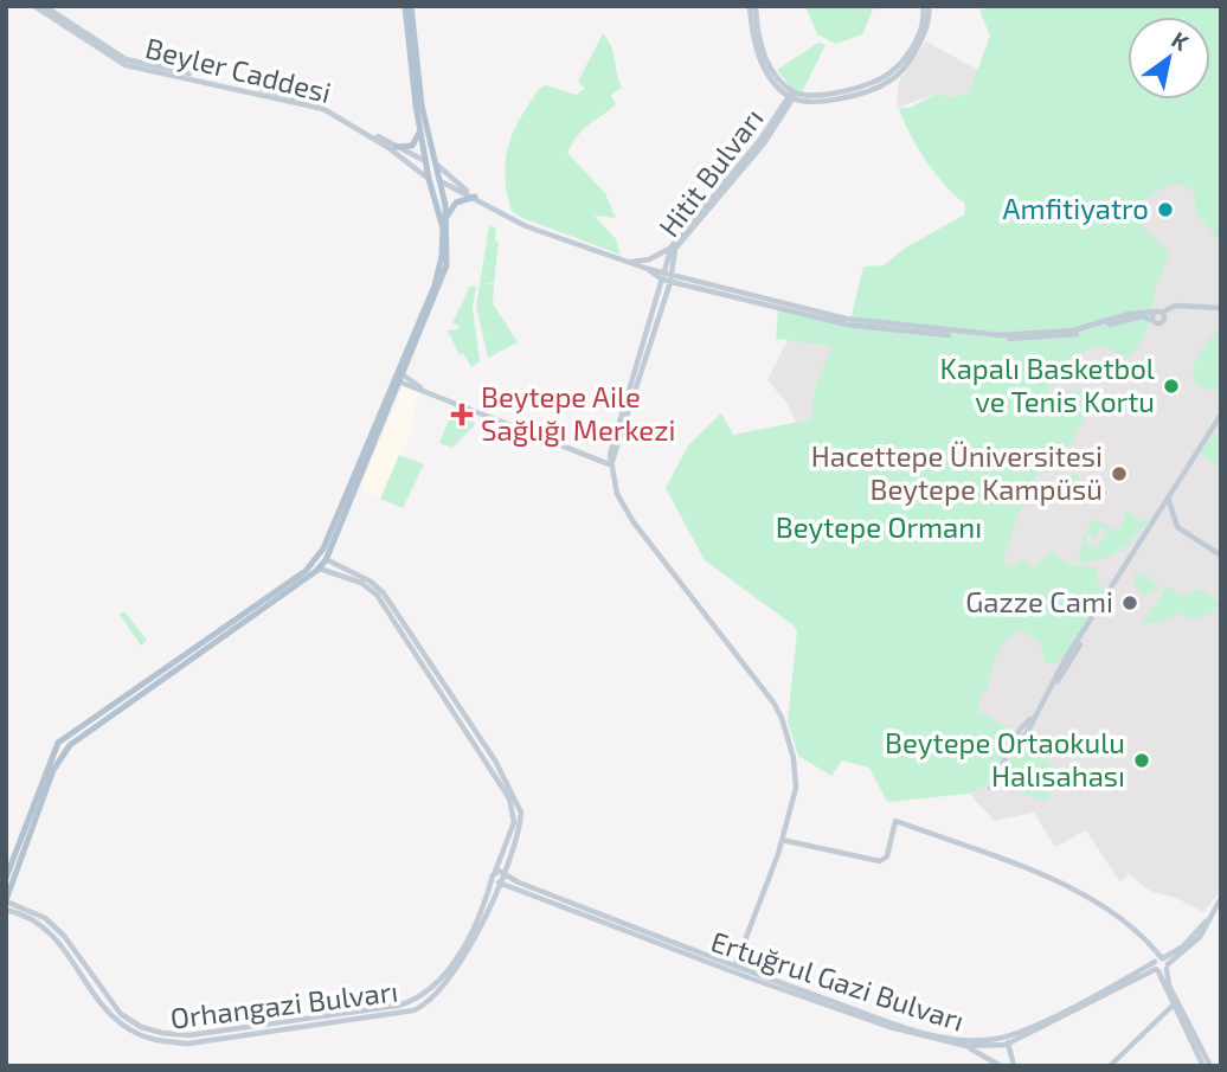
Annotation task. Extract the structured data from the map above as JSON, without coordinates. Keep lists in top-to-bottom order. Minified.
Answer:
{"streets":{"main road":["Beyler Caddesi","Hitit Bulvarı","Ertuğrul Gazi Bulvarı","Orhangazi Bulvarı"]},"crossings":[["Ertuğrul Gazi Bulvarı","Orhangazi Bulvarı"]],"parks":["Beytepe Ormanı"],"places":{"other":["Amfitiyatro","Kapalı Basketbol ve Tenis Kortu","Hacettepe Üniversitesi Beytepe Kampüsü","Gazze Cami","Beytepe Ortaokulu Halısahası"],"health":["Beytepe Aile Sağlığı Merkezi"]},"north":"top right"}
